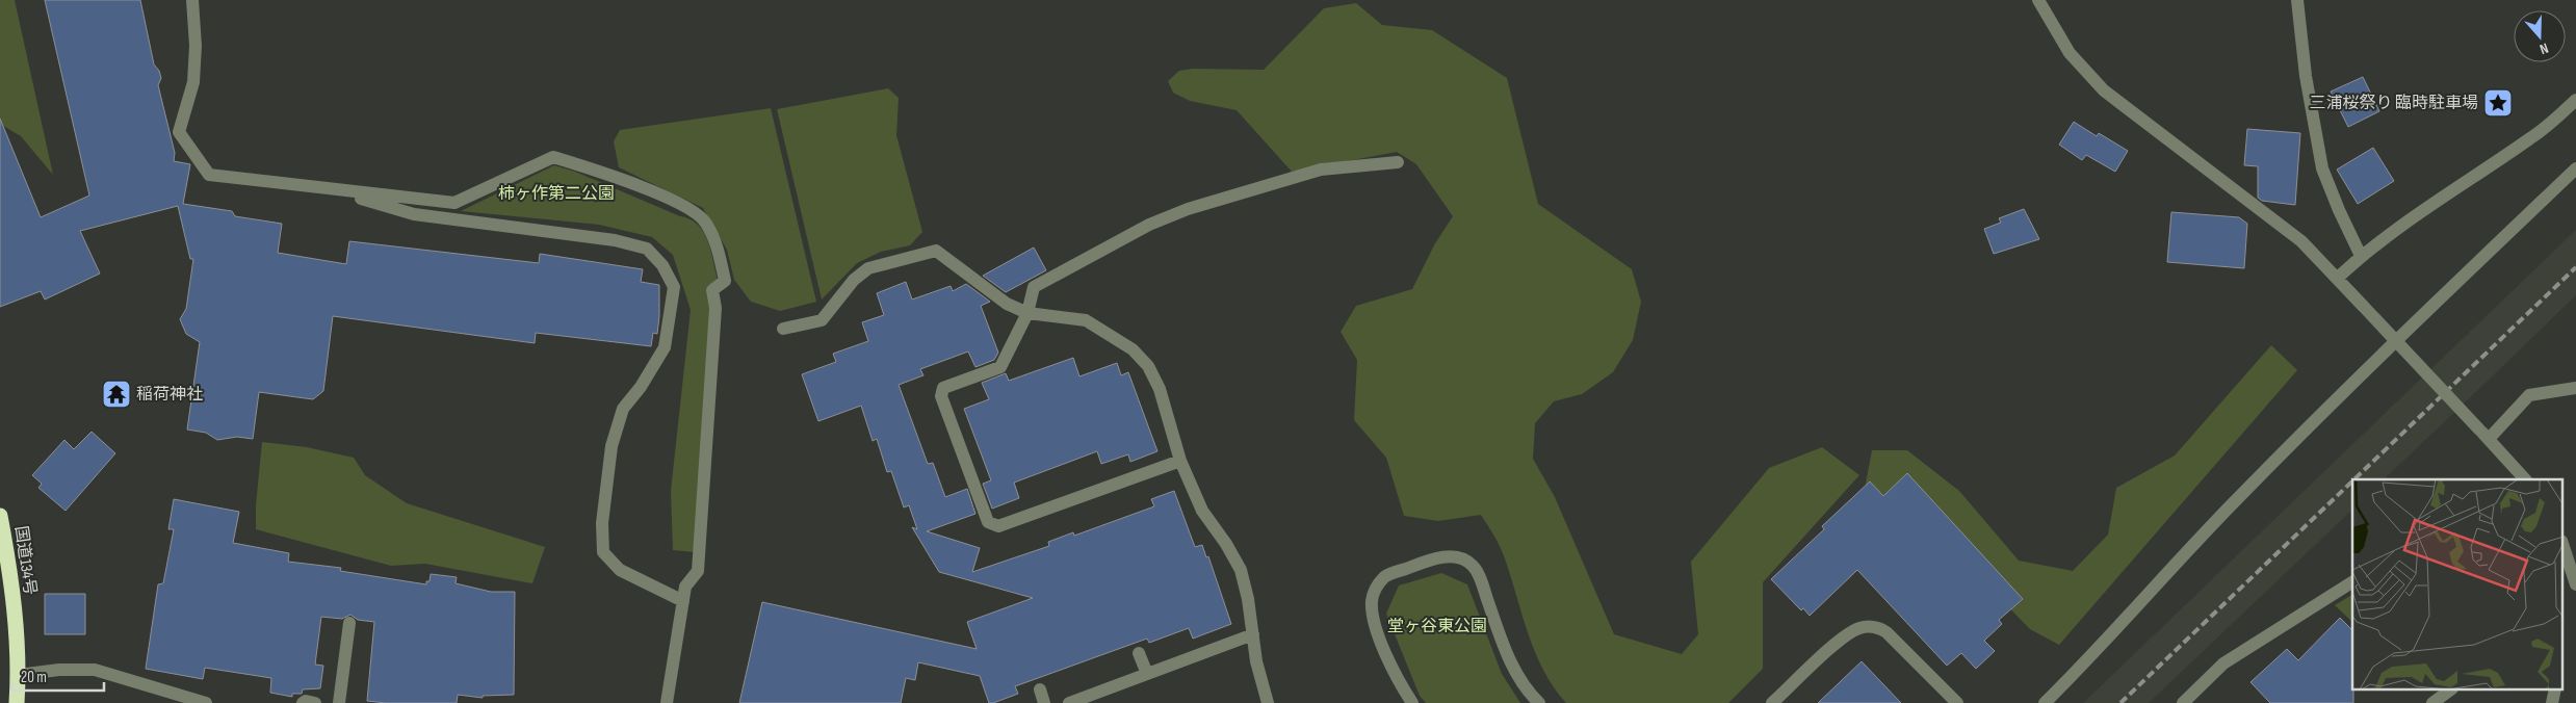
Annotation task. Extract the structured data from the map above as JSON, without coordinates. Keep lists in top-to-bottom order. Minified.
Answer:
{"streets":{"highway":["国道134号"]},"parks":["柿ヶ作第二公園","堂ヶ谷東公園"],"places":{"place":["三浦桜祭り 臨時駐車場"],"temple":["稲荷神社"]},"scale_bar":"20 m","north":"bottom"}
